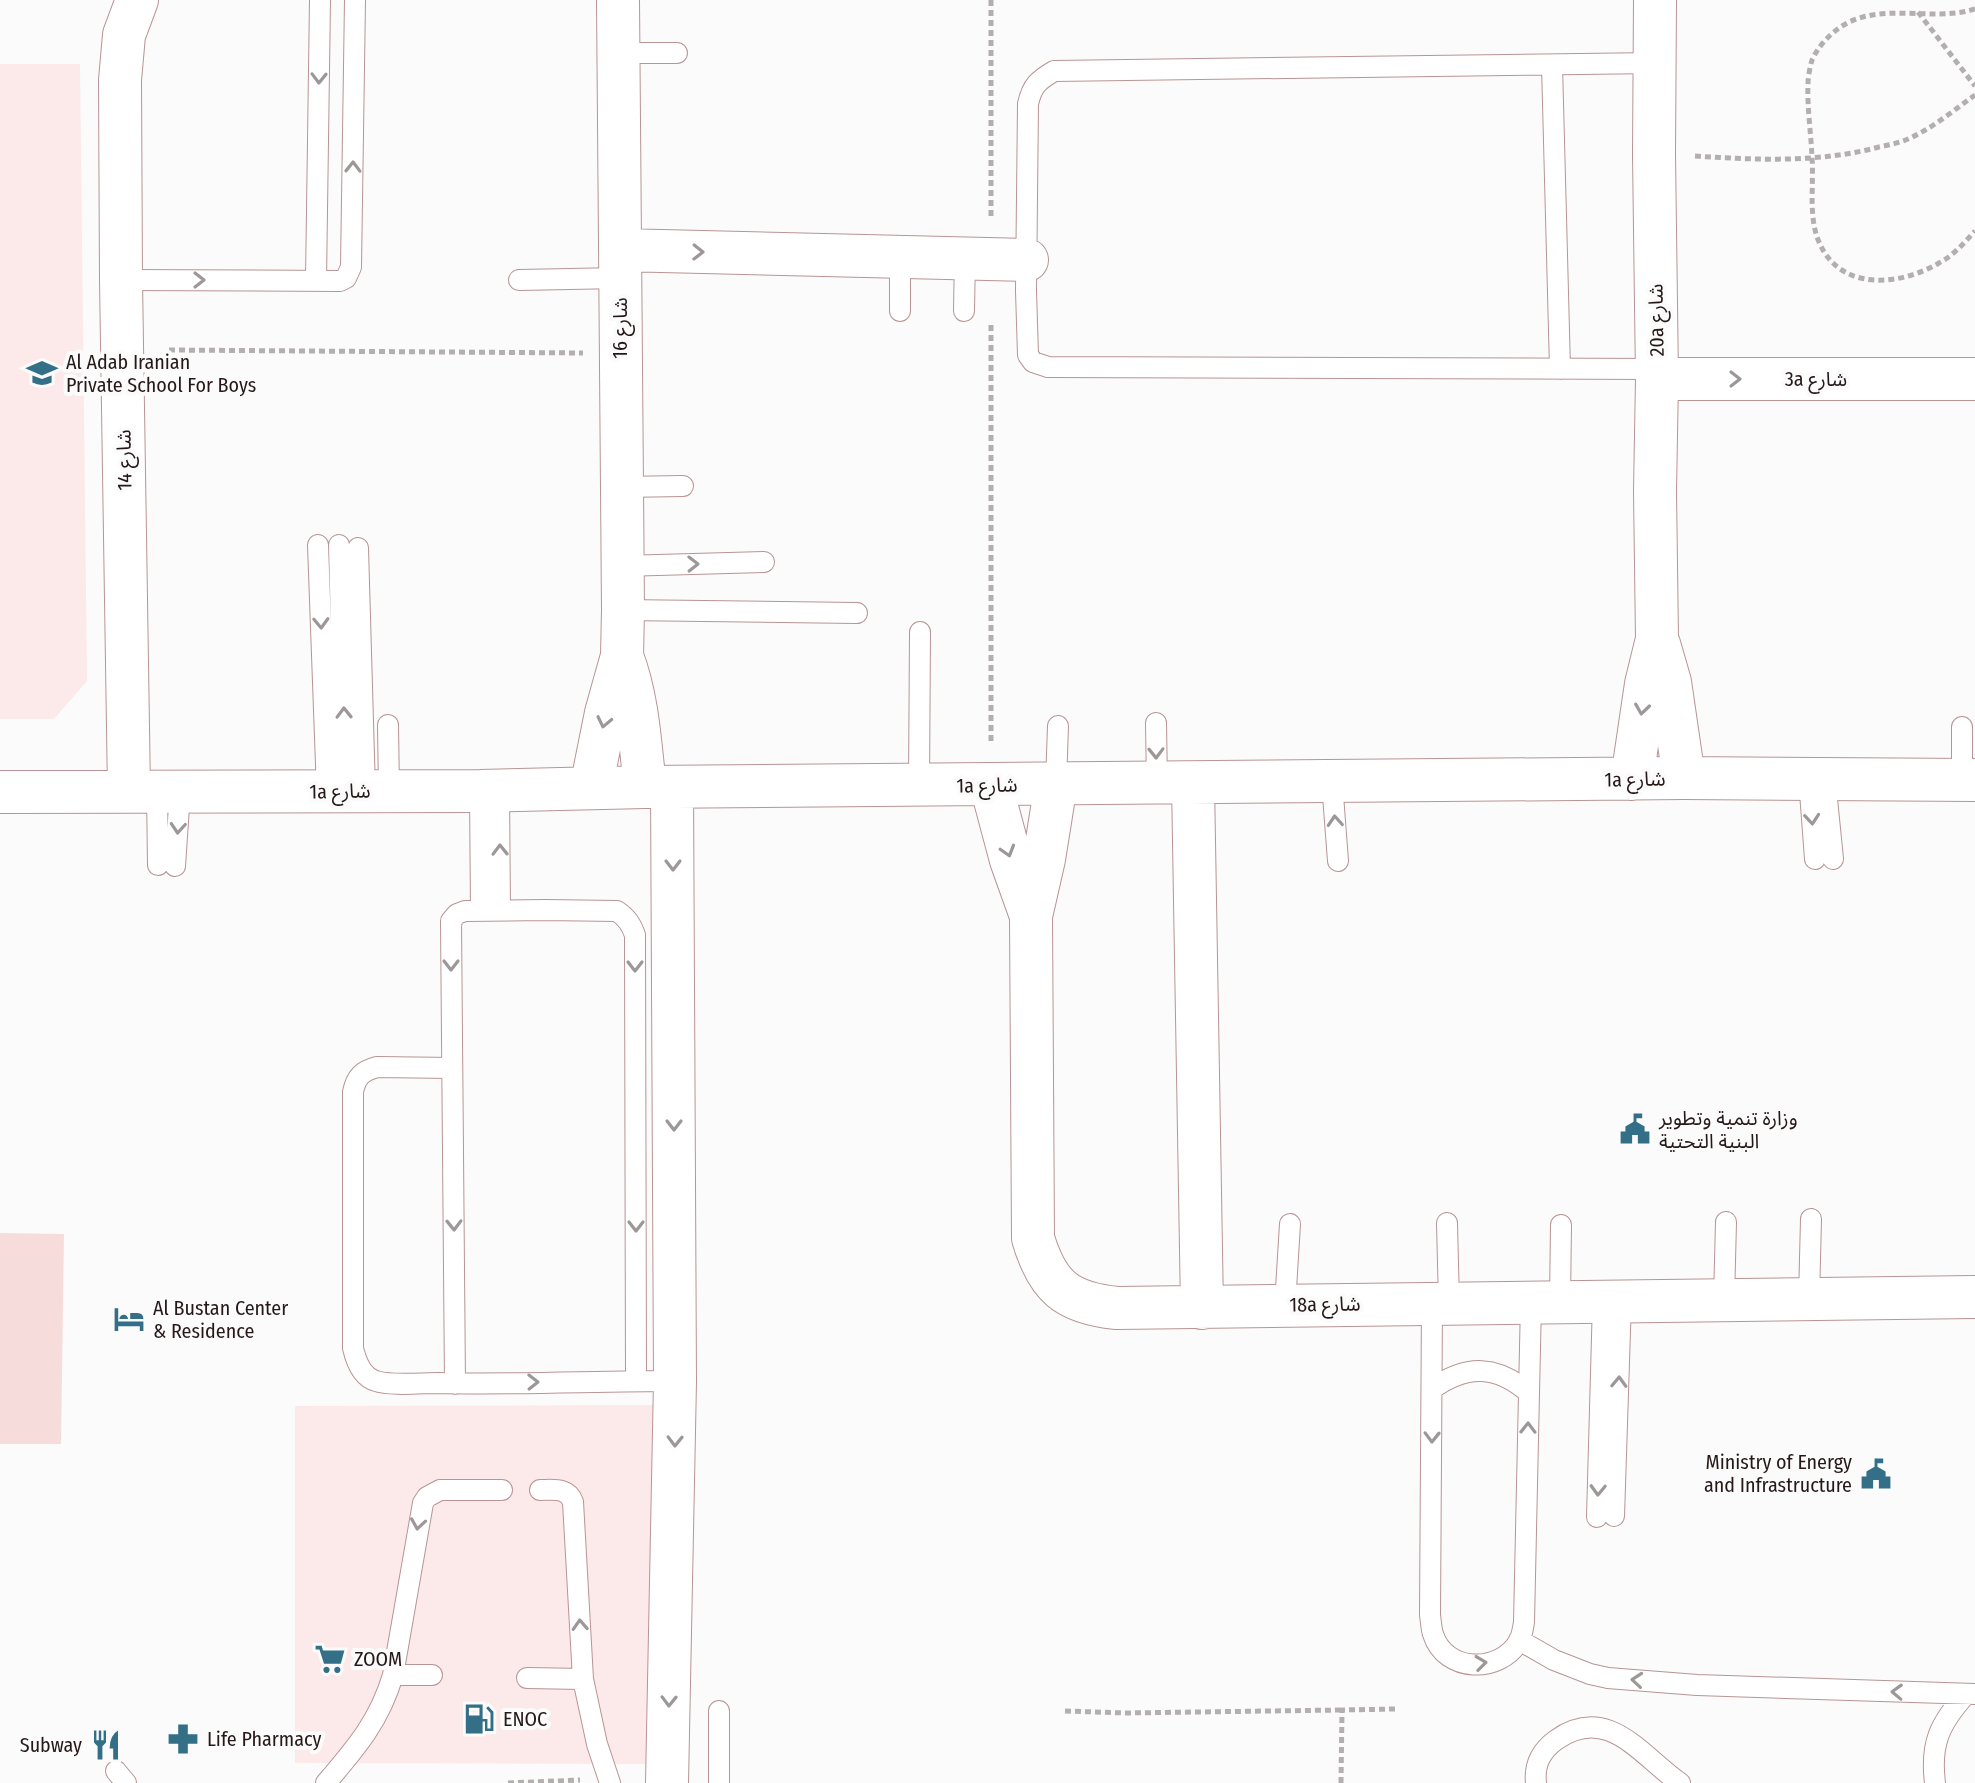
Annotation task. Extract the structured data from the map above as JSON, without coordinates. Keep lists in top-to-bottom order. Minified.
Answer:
{"streets":{"street":["20a شارع","شارع 16","3a شارع","شارع 14","1a شارع","18a شارع"]},"crossings":[["20a شارع","3a شارع"],["20a شارع","1a شارع"],["شارع 16","1a شارع"],["شارع 14","1a شارع"],["1a شارع","18a شارع"]],"one_way":["شارع 16","3a شارع"],"places":{"school or university":["Al Adab Iranian Private School For Boys"],"public building":["وزارة تنمية وتطوير البنية التحتية","Ministry of Energy and Infrastructure"],"hotel":["Al Bustan Center & Residence"],"supermarket":["ZOOM"],"fuel station":["ENOC"],"pharmacy":["Life Pharmacy"],"restaurant":["Subway"]}}
